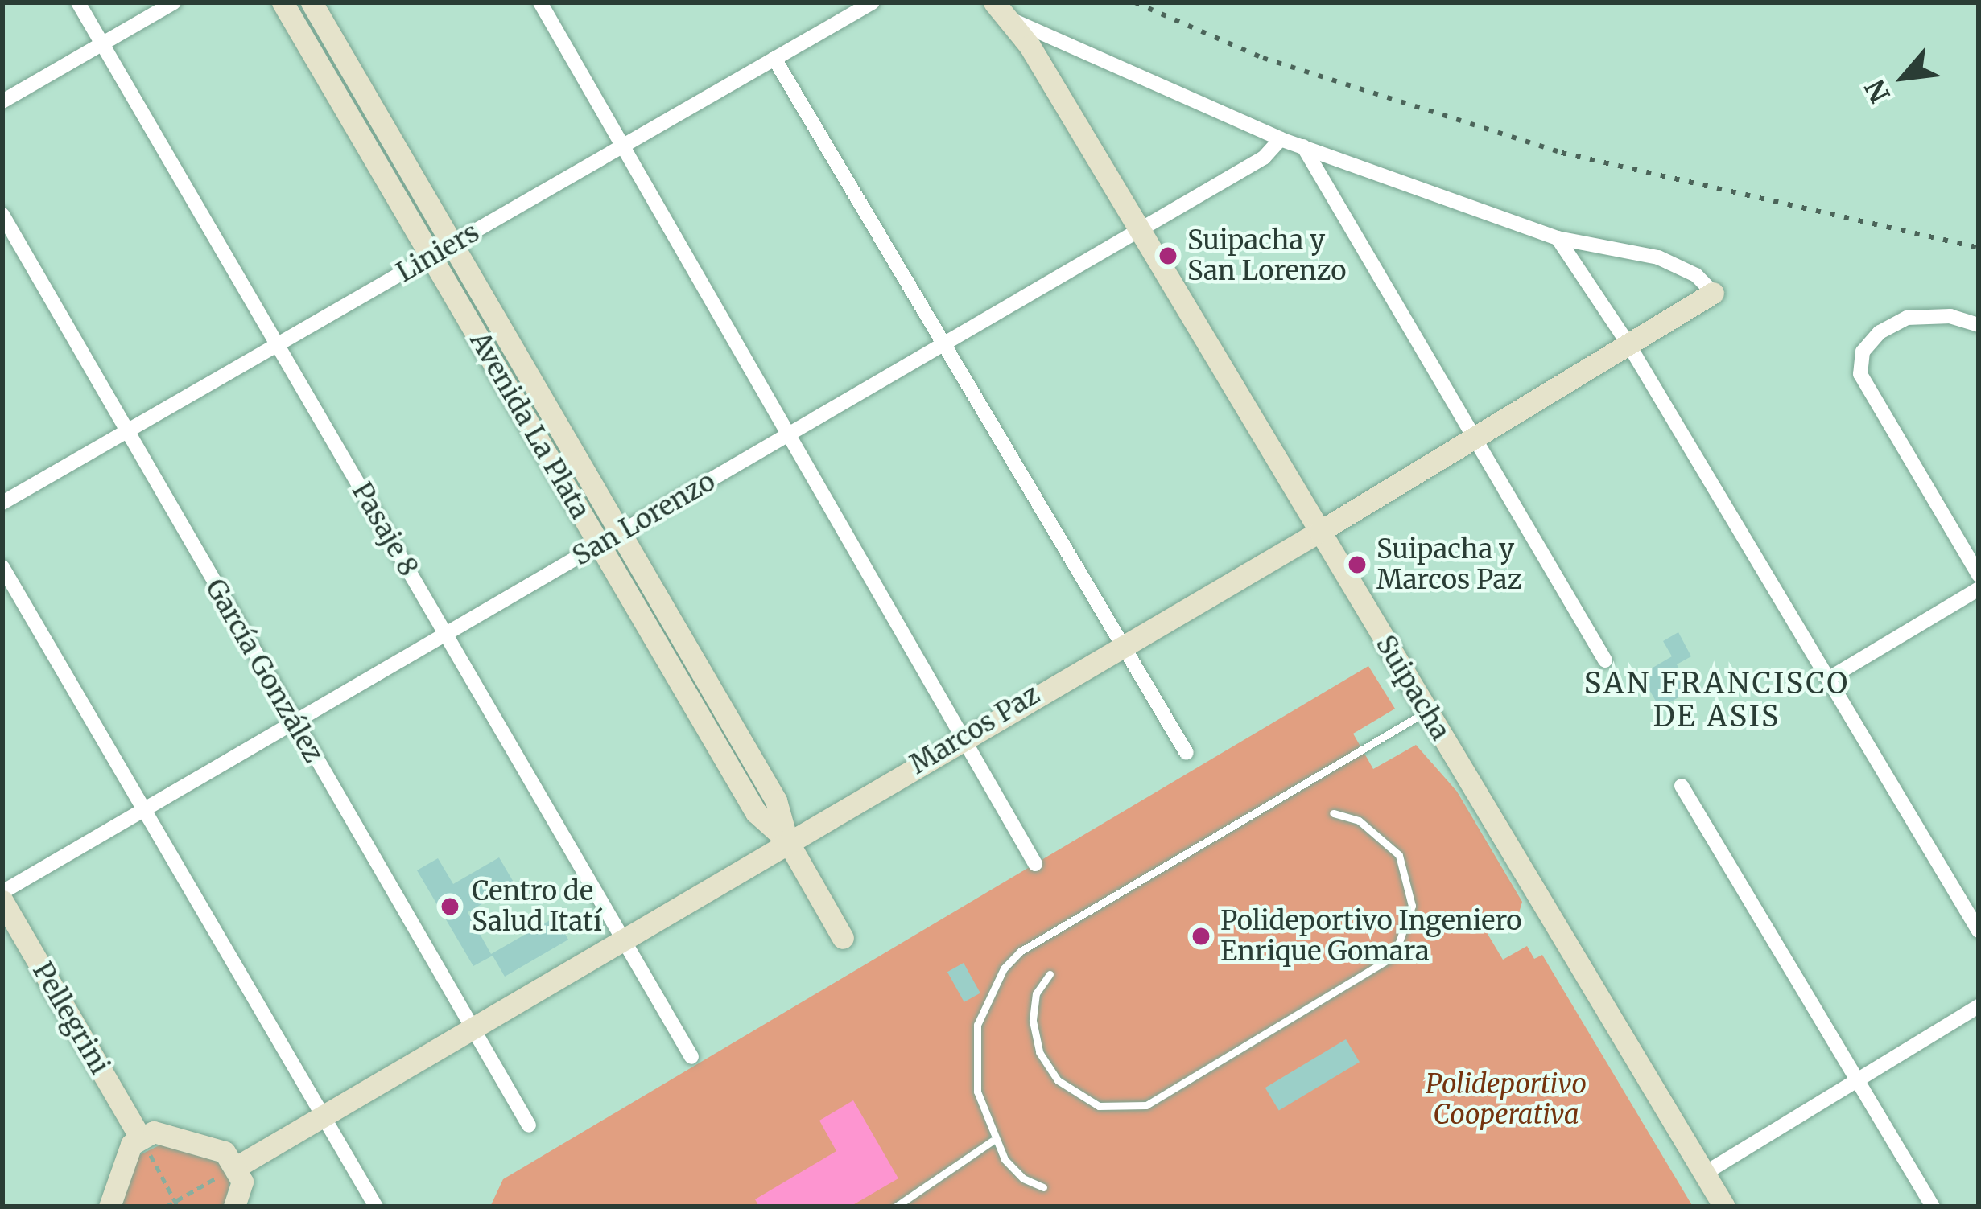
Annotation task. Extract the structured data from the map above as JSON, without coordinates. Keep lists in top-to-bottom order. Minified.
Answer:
{"streets":{"street":["Liniers","Avenida La Plata","San Lorenzo","Pasaje 8","García González","Suipacha","Marcos Paz","Pellegrini"]},"crossings":[["Liniers","Avenida La Plata"],["Liniers","Pasaje 8"],["Liniers","García González"],["Avenida La Plata","San Lorenzo"],["Avenida La Plata","Marcos Paz"],["San Lorenzo","Pasaje 8"],["San Lorenzo","García González"],["San Lorenzo","Suipacha"],["Pasaje 8","Marcos Paz"],["García González","Marcos Paz"],["Suipacha","Marcos Paz"]],"districts":["SAN FRANCISCO DE ASIS"],"parks":["Polideportivo Cooperativa"],"places":["Suipacha y San Lorenzo","Suipacha y Marcos Paz","Centro de Salud Itatí","Polideportivo Ingeniero Enrique Gomara"],"north":"bottom left"}
